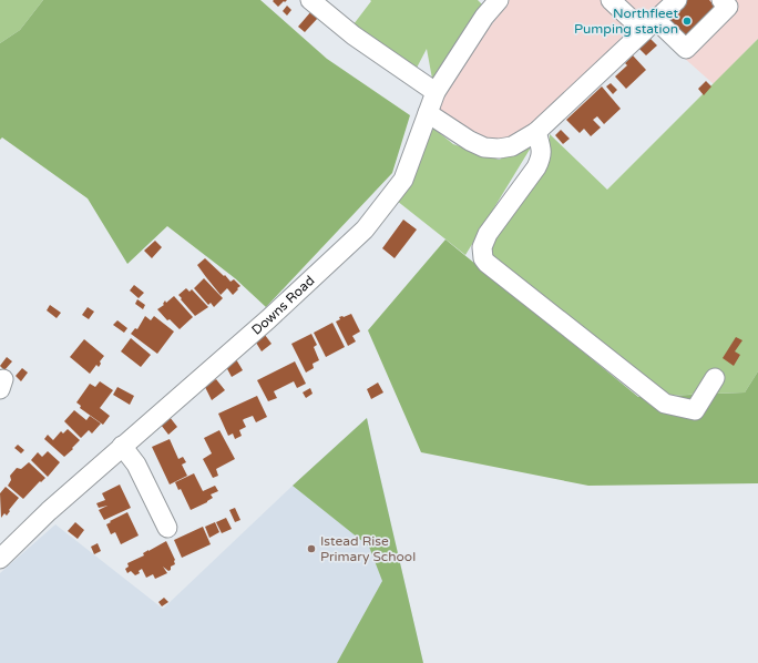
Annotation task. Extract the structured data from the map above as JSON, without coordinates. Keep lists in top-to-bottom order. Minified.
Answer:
{"streets":{"street":["Downs Road"]},"places":["Northfleet Pumping station","Istead Rise Primary School"]}
